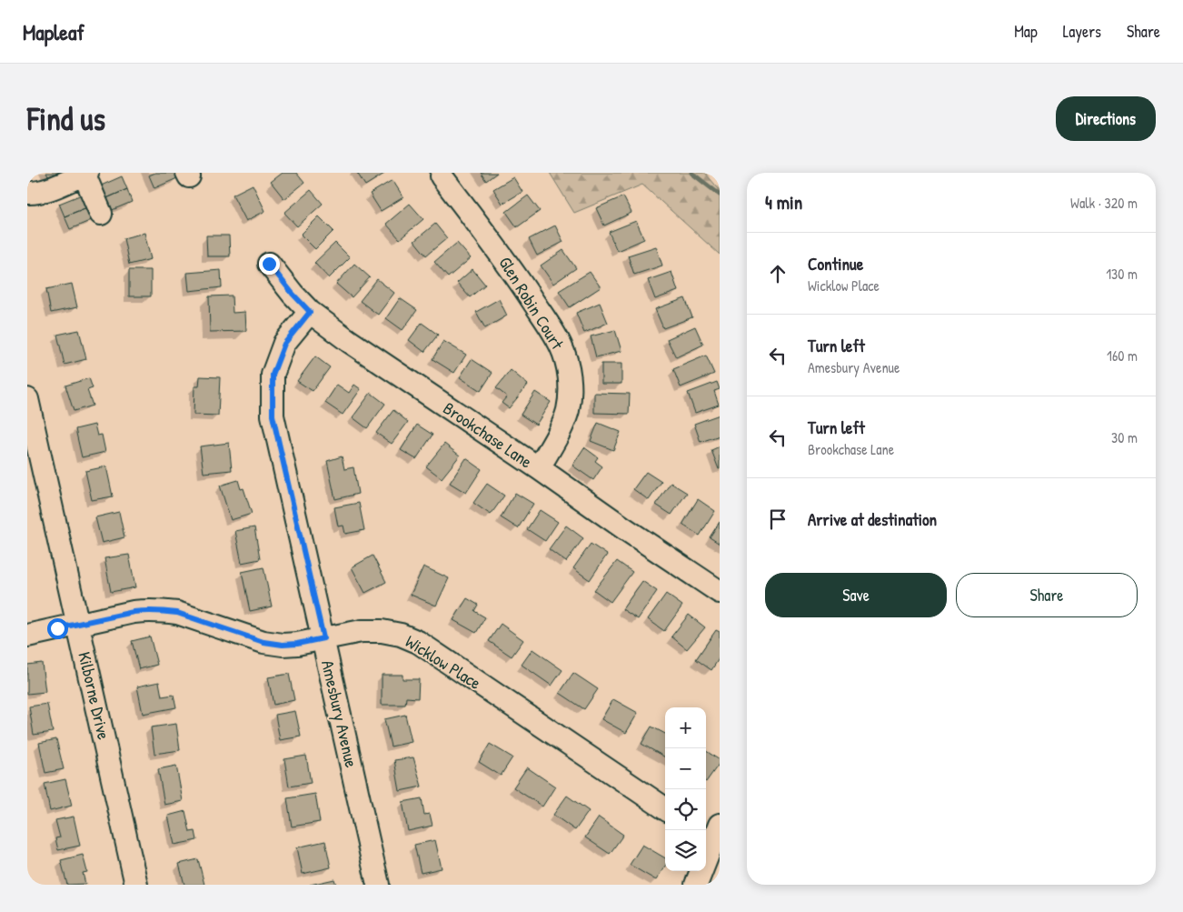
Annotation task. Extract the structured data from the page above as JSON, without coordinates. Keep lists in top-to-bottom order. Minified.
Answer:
{"streets":{"street":["Glen Robin Court","Brookchase Lane","Wicklow Place","Kilborne Drive","Amesbury Avenue"]},"crossings":[["Glen Robin Court","Brookchase Lane"],["Brookchase Lane","Amesbury Avenue"],["Wicklow Place","Kilborne Drive"],["Wicklow Place","Amesbury Avenue"]],"page":{"header":"Mapleaf","nav":["Map","Layers","Share"],"buttons":["Directions",["Save","Share"]],"title":"Find us","heading":["4 min","Walk · 320 m"],"list":[["Continue","Wicklow Place","130 m"],["Turn left","Amesbury Avenue","160 m"],["Turn left","Brookchase Lane","30 m"],"Arrive at destination"],"map_buttons":["+","−"]}}
